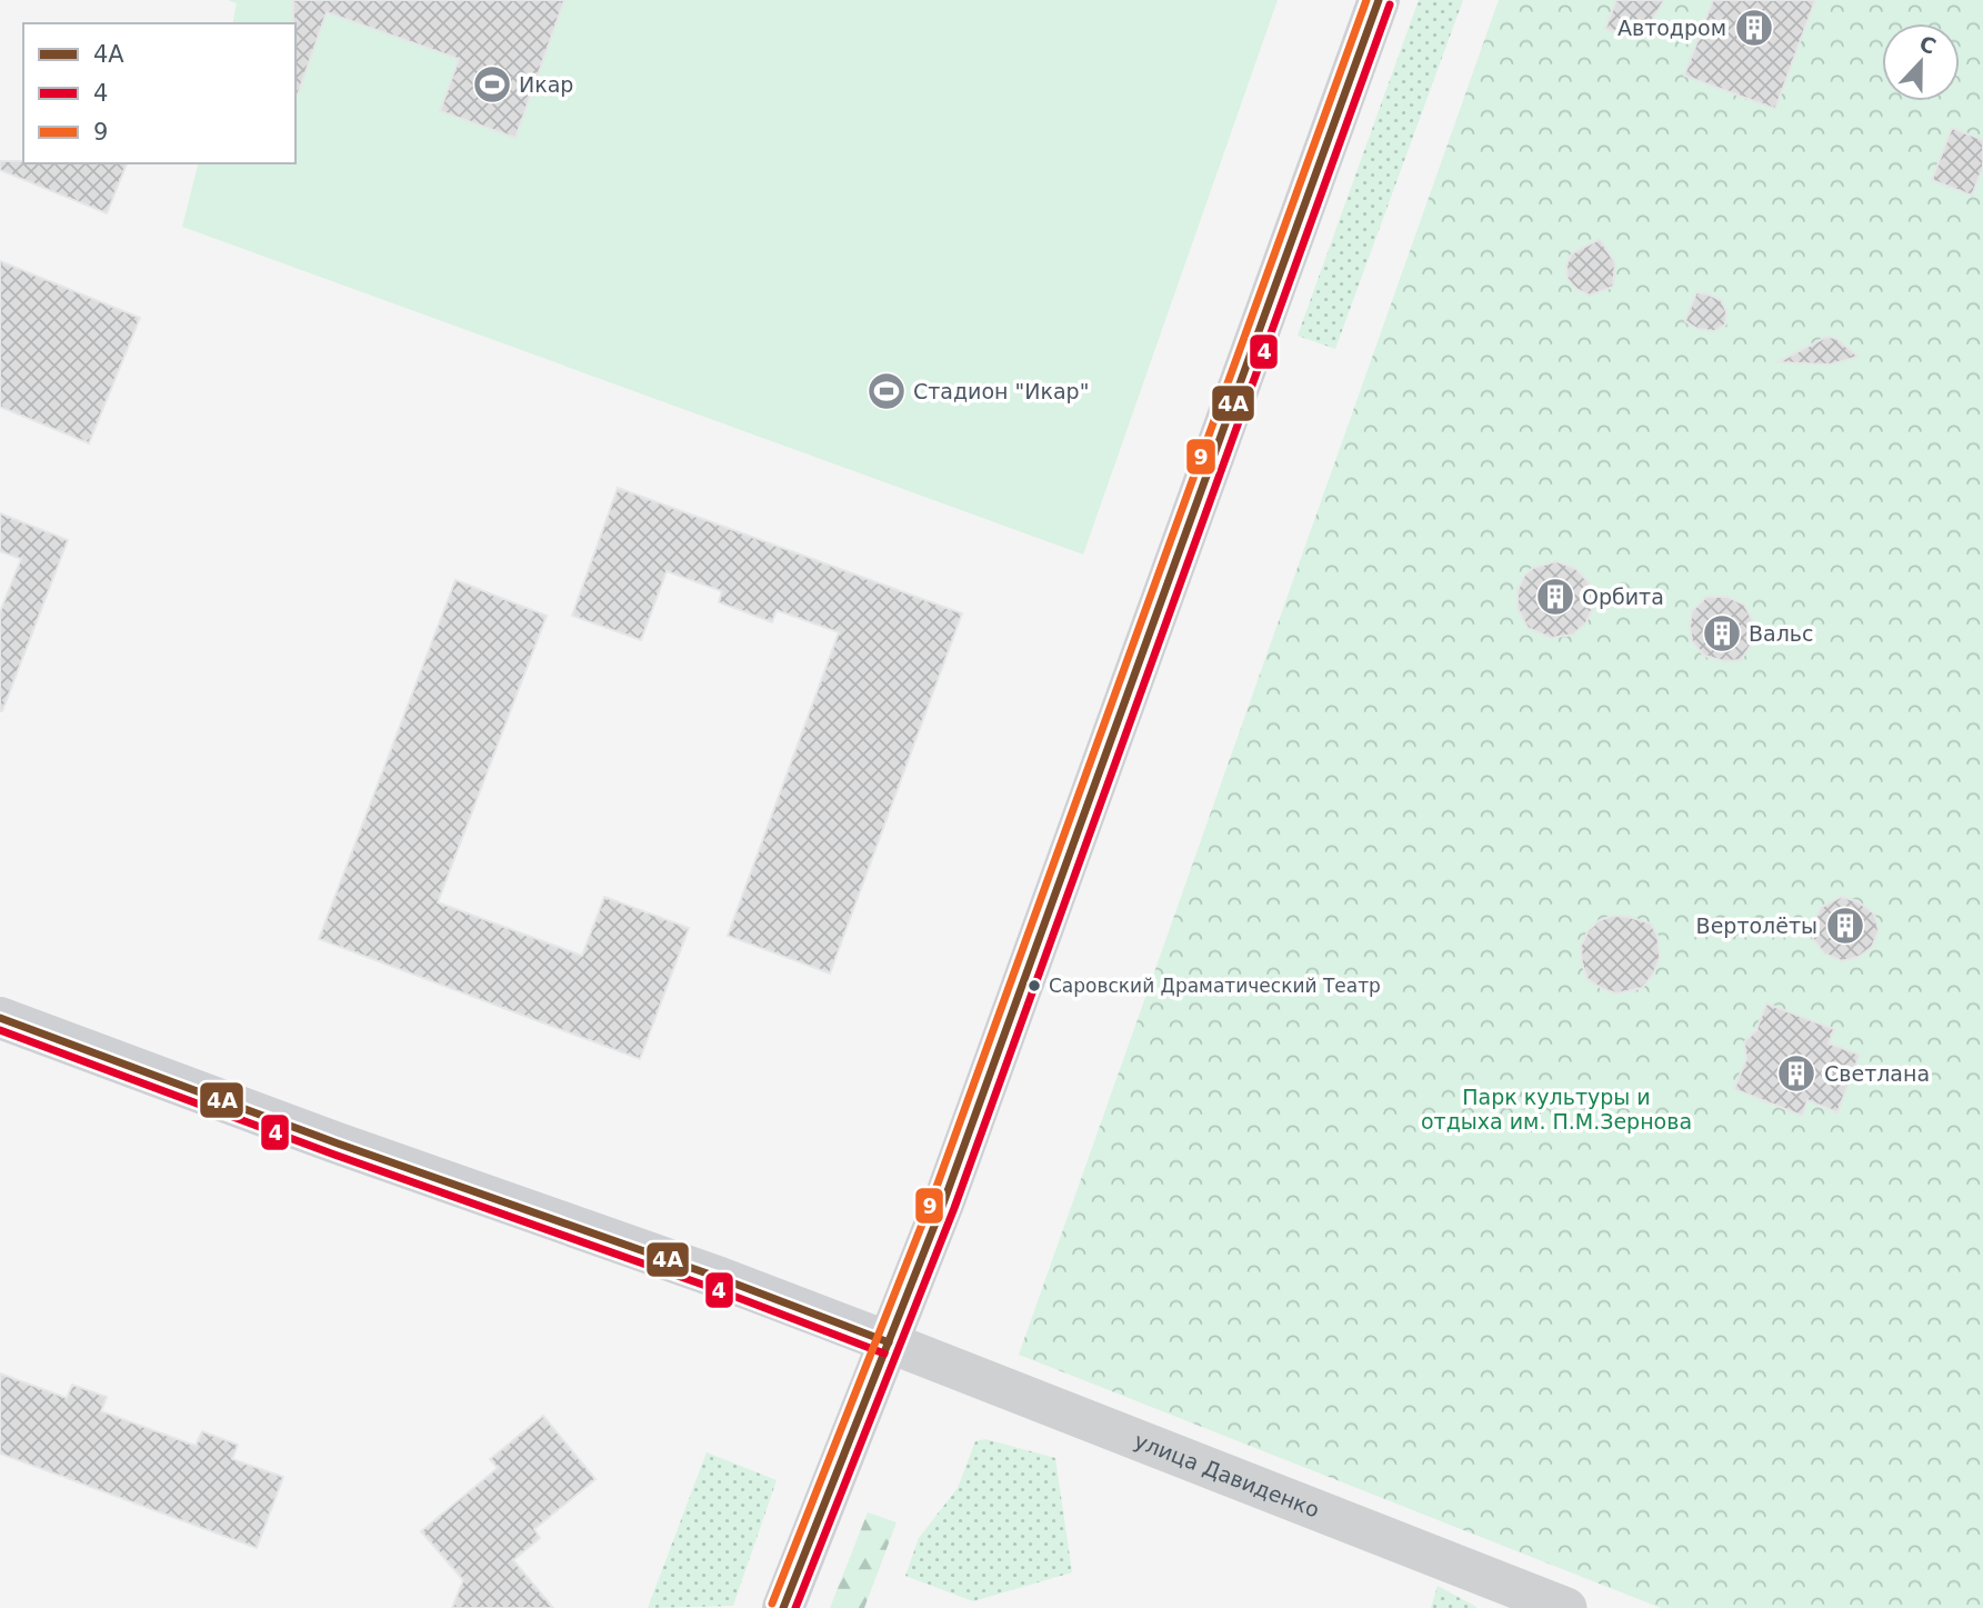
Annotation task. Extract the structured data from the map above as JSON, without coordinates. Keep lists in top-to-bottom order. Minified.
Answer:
{"streets":{"street":["улица Давиденко"]},"parks":["Парк культуры и отдыха им. П.М.Зернова"],"places":{"building":["Автодром","Орбита","Вальс","Вертолёты","Светлана"],"sports":["Икар","Стадион \"Икар\""],"other":["Саровский Драматический Театр"]},"lines":["transit line 4А","transit line 9","transit line 4"],"legend":["4А","4","9"],"north":"top"}
